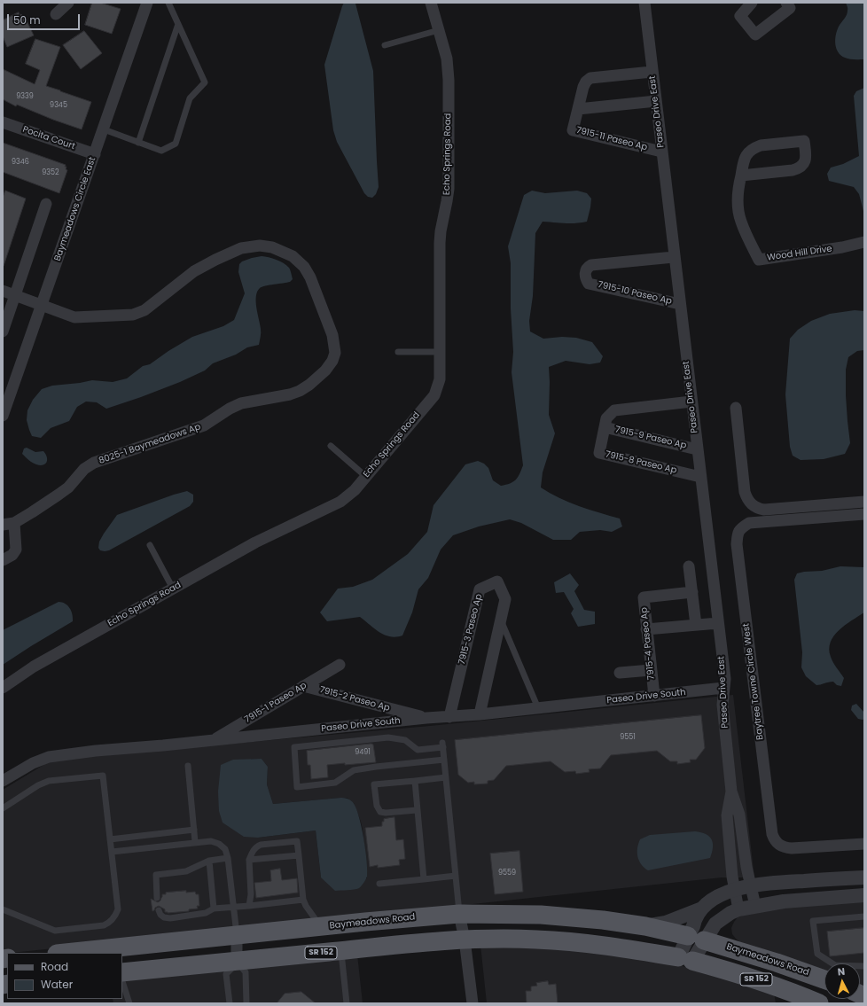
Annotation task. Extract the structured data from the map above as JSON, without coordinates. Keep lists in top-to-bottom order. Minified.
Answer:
{"streets":{"main road":["Baymeadows Road","SR 152"],"street":["Paseo Drive East","Pocita Court","7915-11 Paseo Ap","Echo Springs Road","Baymeadows Circle East","Wood Hill Drive","7915-10 Paseo Ap","7915-9 Paseo Ap","8025-1 Baymeadows Ap","7915-8 Paseo Ap","7915-3 Paseo Ap","7915-4 Paseo Ap","Baytree Towne Circle West","Paseo Drive South","7915-2 Paseo Ap","7915-1 Paseo Ap"]},"crossings":[["Paseo Drive East","7915-11 Paseo Ap"],["Paseo Drive East","7915-10 Paseo Ap"],["Paseo Drive East","7915-9 Paseo Ap"],["Paseo Drive East","7915-8 Paseo Ap"],["Paseo Drive East","Paseo Drive South"],["Pocita Court","Baymeadows Circle East"],["Baymeadows Circle East","8025-1 Baymeadows Ap"],["7915-9 Paseo Ap","7915-8 Paseo Ap"],["7915-3 Paseo Ap","Paseo Drive South"],["7915-4 Paseo Ap","Paseo Drive South"],["Paseo Drive South","7915-2 Paseo Ap"],["Paseo Drive South","7915-1 Paseo Ap"],["7915-2 Paseo Ap","7915-1 Paseo Ap"]],"house_numbers":["9339","9345","9346","9352","9551","9491","9559"],"legend":["Road","Water"],"scale_bar":"50 m","north":"top"}
